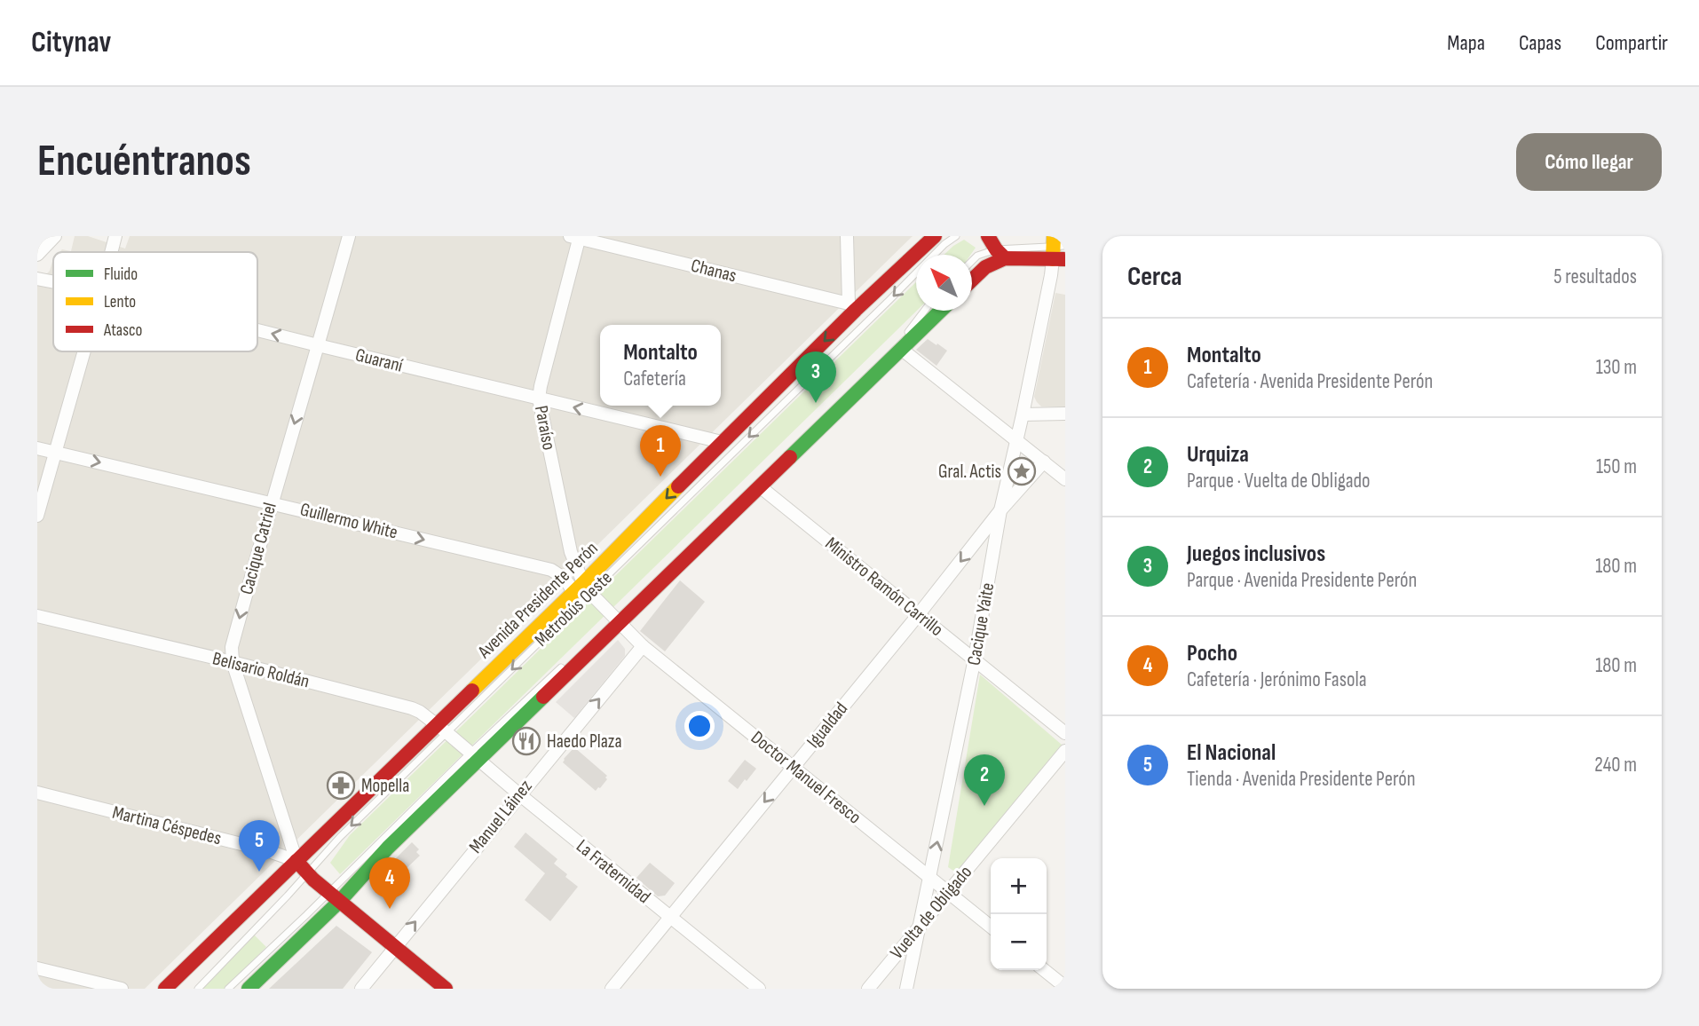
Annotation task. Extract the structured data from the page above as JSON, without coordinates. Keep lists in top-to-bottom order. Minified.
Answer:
{"streets":{"main road":["Avenida Presidente Perón"],"street":["Chanas","Guaraní","Paraíso","Guillermo White","Cacique Catriel","Ministro Ramón Carrillo","Cacique Yaite","Belisario Roldán","Igualdad","Doctor Manuel Fresco","Manuel Láinez","Martina Céspedes","La Fraternidad","Vuelta de Obligado"],"lane":["Metrobús Oeste"]},"crossings":[["Chanas","Paraíso"],["Chanas","Avenida Presidente Perón"],["Guaraní","Paraíso"],["Guaraní","Cacique Catriel"],["Guaraní","Avenida Presidente Perón"],["Paraíso","Avenida Presidente Perón"],["Paraíso","Metrobús Oeste"],["Paraíso","Doctor Manuel Fresco"],["Guillermo White","Cacique Catriel"],["Cacique Catriel","Avenida Presidente Perón"],["Cacique Catriel","Belisario Roldán"],["Cacique Catriel","Martina Céspedes"],["Ministro Ramón Carrillo","Cacique Yaite"],["Ministro Ramón Carrillo","Igualdad"],["Avenida Presidente Perón","Metrobús Oeste"],["Avenida Presidente Perón","Belisario Roldán"],["Avenida Presidente Perón","Doctor Manuel Fresco"],["Avenida Presidente Perón","Martina Céspedes"],["Metrobús Oeste","Belisario Roldán"],["Metrobús Oeste","Doctor Manuel Fresco"],["Metrobús Oeste","La Fraternidad"],["Cacique Yaite","Igualdad"],["Cacique Yaite","Doctor Manuel Fresco"],["Cacique Yaite","Vuelta de Obligado"],["Belisario Roldán","La Fraternidad"],["Igualdad","Doctor Manuel Fresco"],["Igualdad","La Fraternidad"],["Doctor Manuel Fresco","Manuel Láinez"],["Doctor Manuel Fresco","Vuelta de Obligado"],["Manuel Láinez","La Fraternidad"]],"one_way":["Guaraní","Guillermo White","Cacique Catriel","Metrobús Oeste","Igualdad","Manuel Láinez"],"places":{"place":["Gral. Actis"],"restaurant":["Haedo Plaza"],"pharmacy":["Mopella"]},"legend":["Fluido","Lento","Atasco"],"north":"top left","page":{"header":"Citynav","nav":["Mapa","Capas","Compartir"],"buttons":"Cómo llegar","title":"Encuéntranos","heading":["Cerca","5 resultados"],"list":[{"mark":"1","name":"Montalto","note":"Cafetería · Avenida Presidente Perón","value":"130 m"},{"mark":"2","name":"Urquiza","note":"Parque · Vuelta de Obligado","value":"150 m"},{"mark":"3","name":"Juegos inclusivos","note":"Parque · Avenida Presidente Perón","value":"180 m"},{"mark":"4","name":"Pocho","note":"Cafetería · Jerónimo Fasola","value":"180 m"},{"mark":"5","name":"El Nacional","note":"Tienda · Avenida Presidente Perón","value":"240 m"}],"popup":["Montalto","Cafetería"],"pins":["3","1","2","5","4"],"map_buttons":["+","−"]}}
